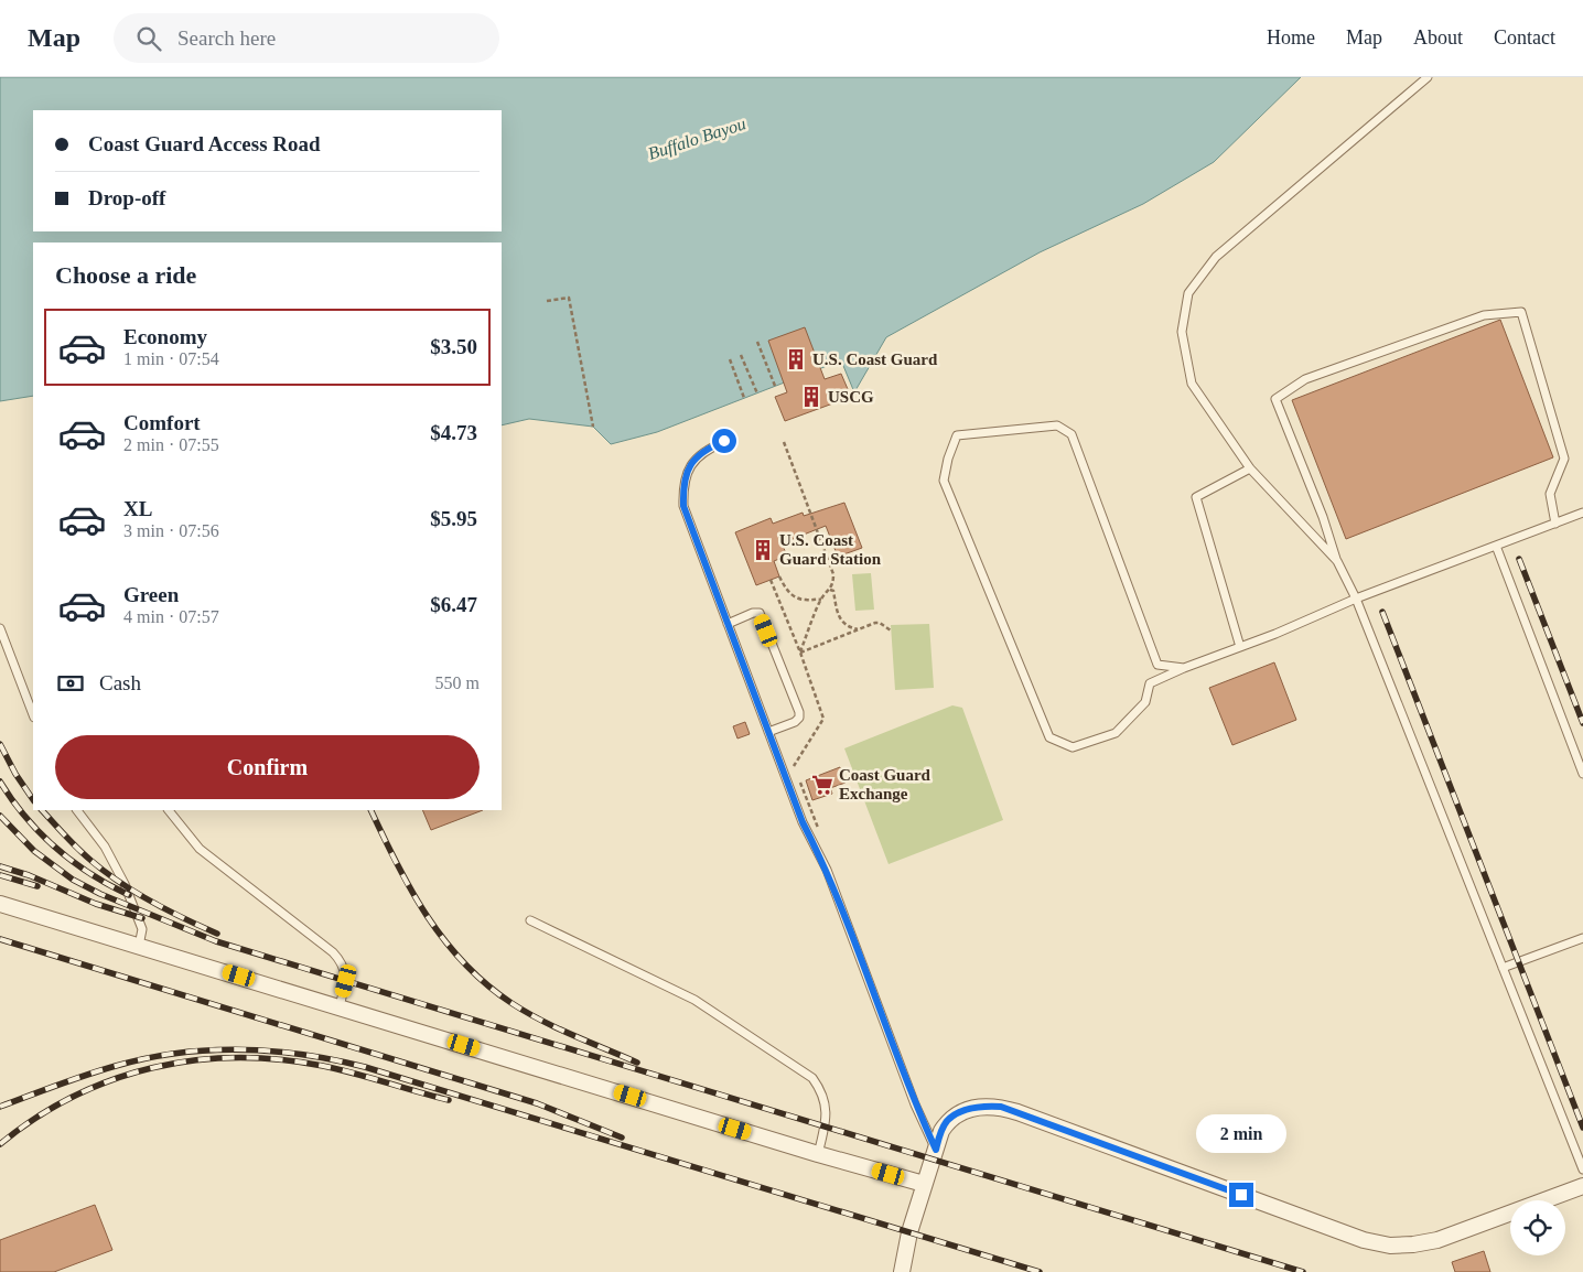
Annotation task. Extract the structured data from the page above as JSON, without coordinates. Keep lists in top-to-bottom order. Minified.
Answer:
{"water":["Buffalo Bayou"],"places":{"building":["U.S. Coast Guard","USCG","U.S. Coast Guard Station"],"supermarket":["Coast Guard Exchange"]},"page":{"header":"Map","search":"Search here","nav":["Home","Map","About","Contact"],"banner":["Coast Guard Access Road","Drop-off"],"heading":"Choose a ride","list":[{"name":"Economy","note":"1 min · 07:54","value":"$3.50"},{"name":"Comfort","note":"2 min · 07:55","value":"$4.73"},{"name":"XL","note":"3 min · 07:56","value":"$5.95"},{"name":"Green","note":"4 min · 07:57","value":"$6.47"}],"pay":["Cash","550 m"],"buttons":"Confirm","bubble":"2 min"}}
